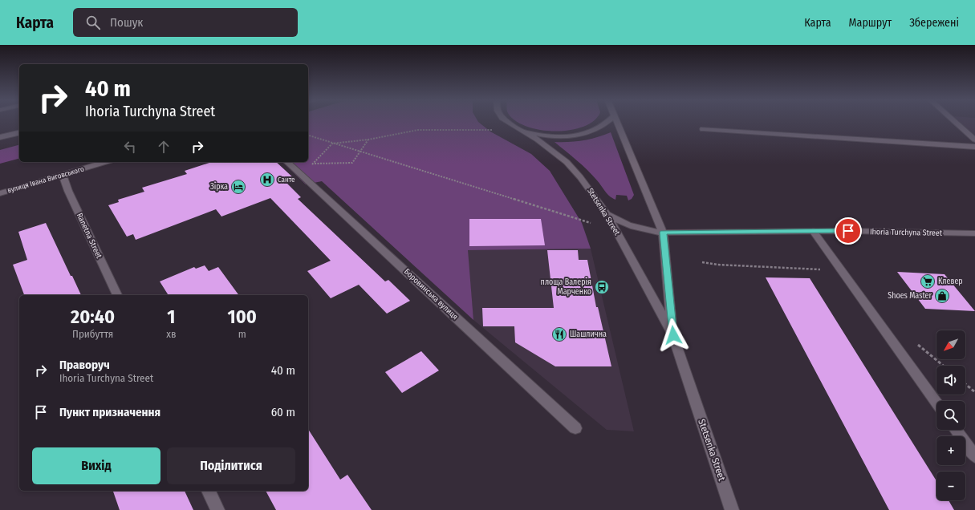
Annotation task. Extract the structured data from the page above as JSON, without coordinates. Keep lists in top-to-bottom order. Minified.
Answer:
{"streets":{"main road":["вулиця Івана Виговського","Stetsenka Street","Ihoria Turchyna Street","Ranetna Street","Боровинська вулиця"]},"crossings":[["вулиця Івана Виговського","Ranetna Street"],["Stetsenka Street","Ihoria Turchyna Street"]],"places":{"hospital":["Санте"],"hotel":["Зірка"],"supermarket":["Клевер"],"bus stop":["площа Валерія Марченко"],"shop":["Shoes Master"],"restaurant":["Шашлична"]},"north":"bottom left","page":{"header":"Карта","search":"Пошук","nav":["Карта","Маршрут","Збережені"],"turn":["40 m","Ihoria Turchyna Street"],"eta":["20:40","Прибуття","1","хв","100","m"],"map_buttons":["+","−"],"list":[{"name":"Праворуч","note":"Ihoria Turchyna Street","value":"40 m"},{"name":"Пункт призначення","value":"60 m"}],"buttons":["Вихід","Поділитися"]}}
